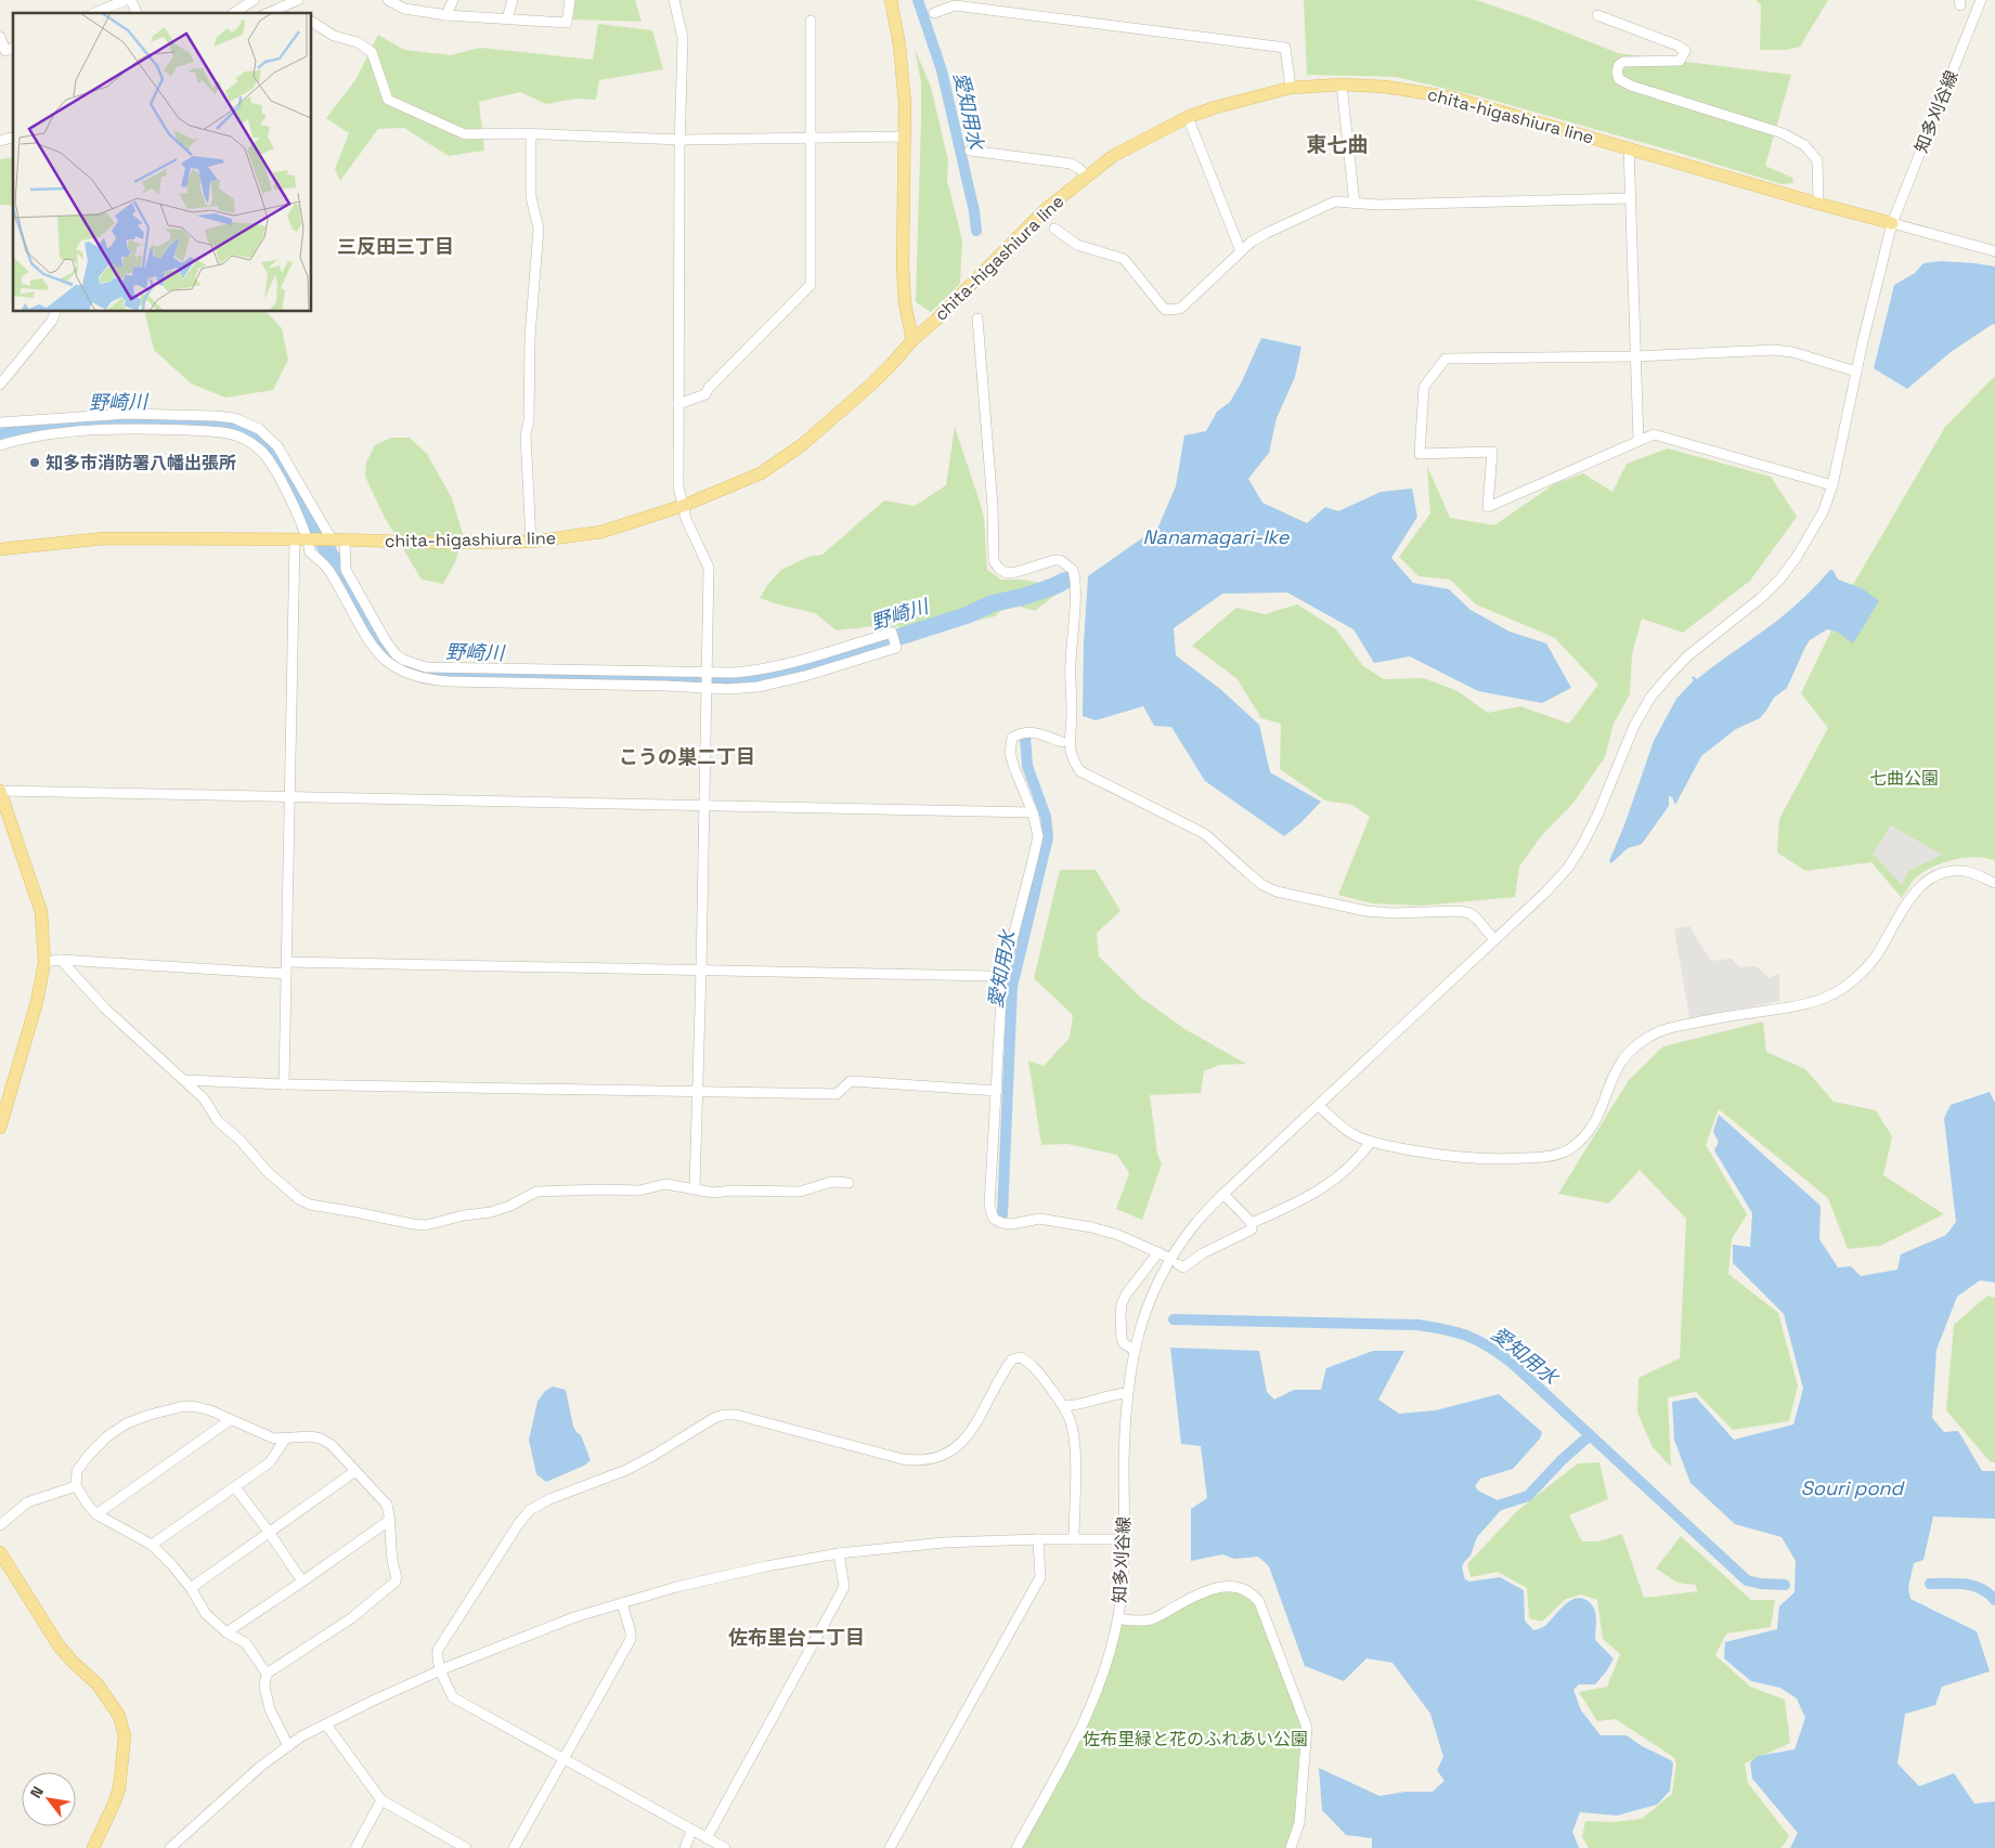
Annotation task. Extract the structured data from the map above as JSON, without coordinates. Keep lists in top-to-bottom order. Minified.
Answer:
{"streets":{"main road":["chita-higashiura line"],"street":["知多刈谷線"]},"crossings":[["知多刈谷線","chita-higashiura line"]],"districts":["東七曲","三反田三丁目","こうの巣二丁目","佐布里台二丁目"],"water":["愛知用水","野崎川","Nanamagari-Ike","Souri pond"],"parks":["七曲公園","佐布里緑と花のふれあい公園"],"places":["知多市消防署八幡出張所"],"north":"top left"}
